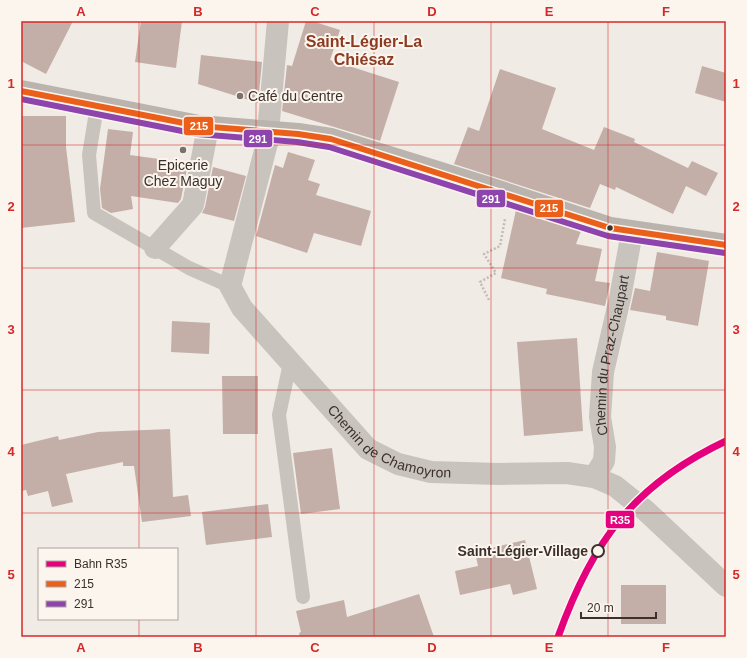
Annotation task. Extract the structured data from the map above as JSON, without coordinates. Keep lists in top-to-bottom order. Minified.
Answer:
{"streets":{"street":["Chemin du Praz-Chaupart","Chemin de Chamoyron"]},"crossings":[["Chemin du Praz-Chaupart","Chemin de Chamoyron"]],"districts":["Saint-Légier-La Chiésaz"],"places":["Café du Centre","Epicerie Chez Maguy","Saint-Légier-Village"],"lines":["transit line 215","transit line 291","rail line R35"],"legend":["Bahn R35","215","291"],"scale_bar":"20 m","grid":{"columns":["A","B","C","D","E","F"],"rows":["1","2","3","4","5"]}}
